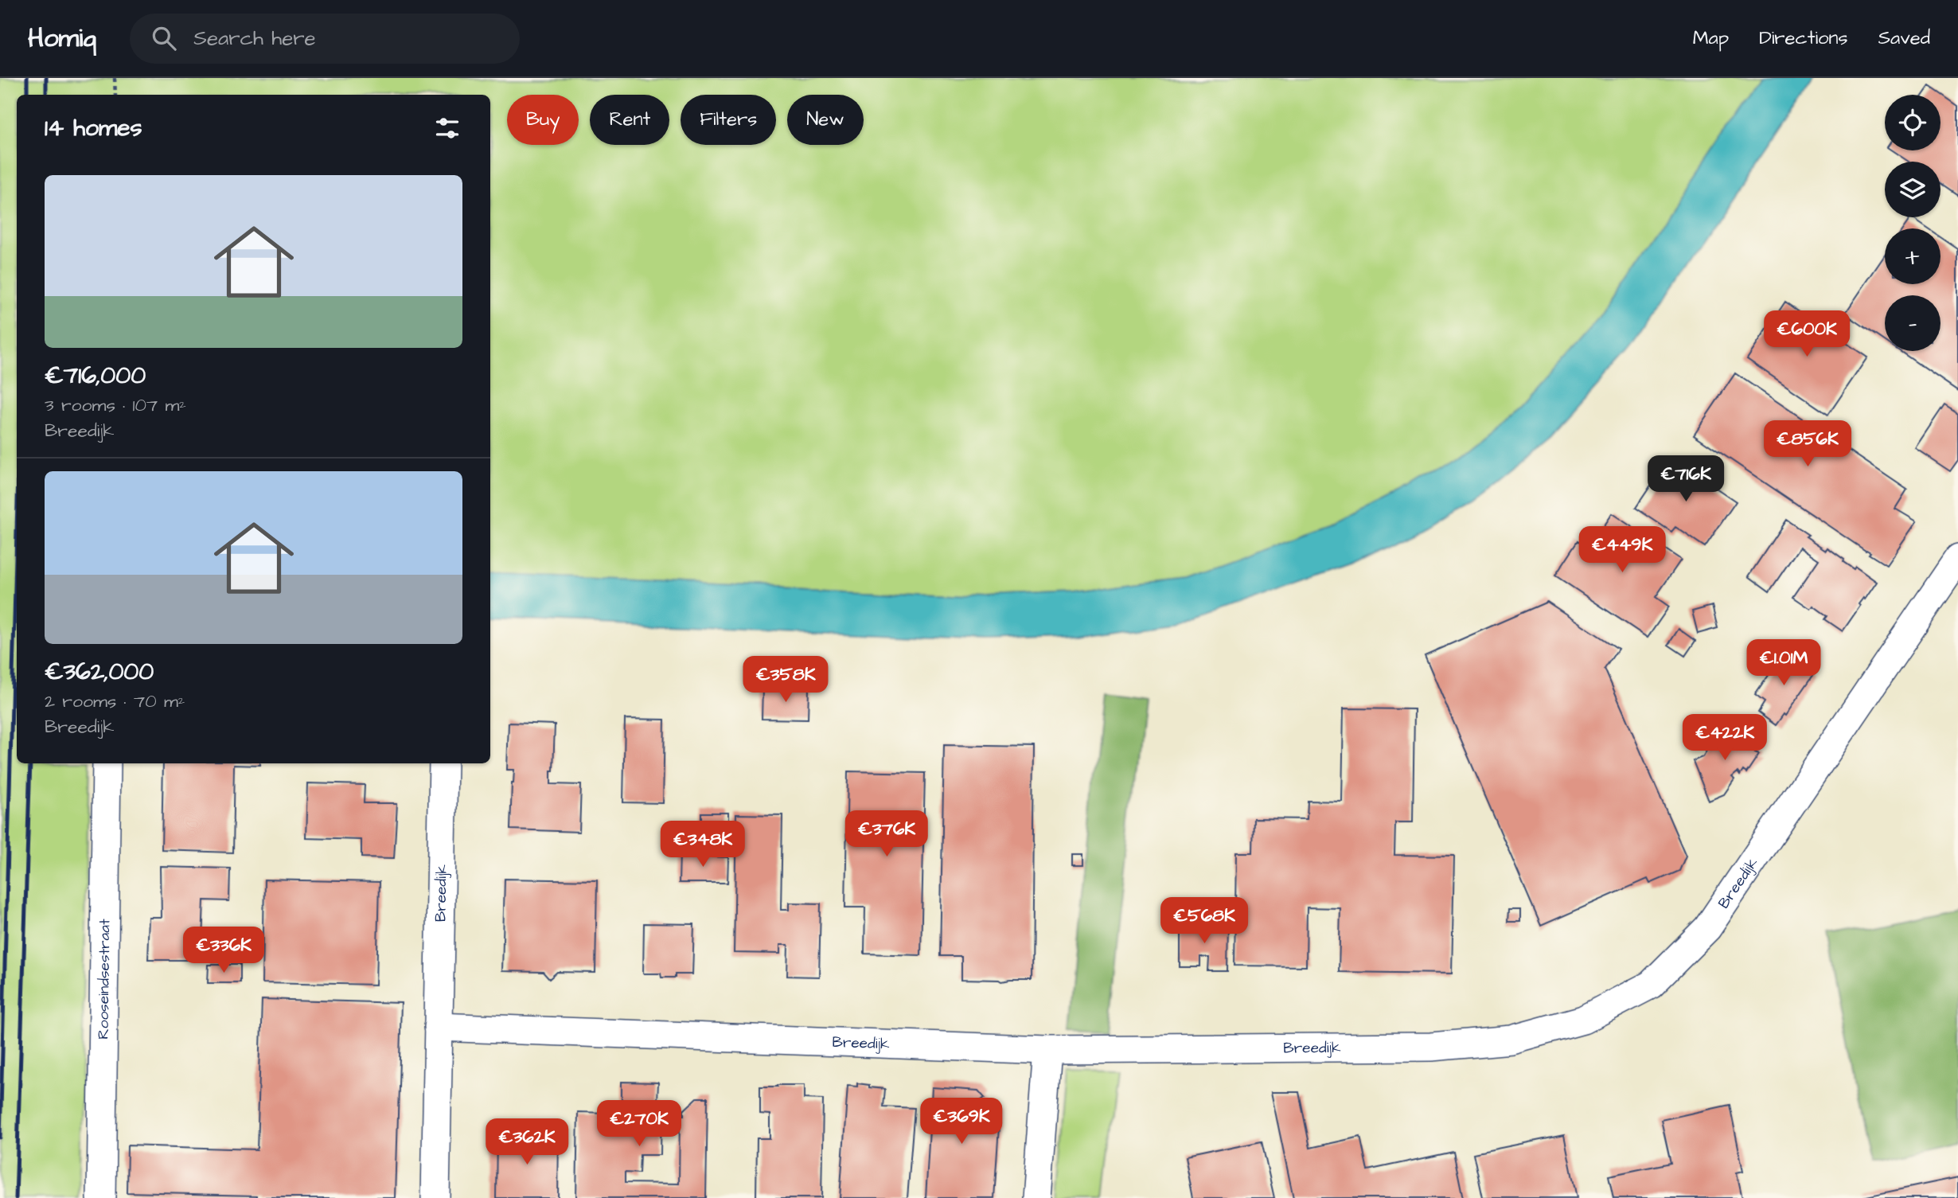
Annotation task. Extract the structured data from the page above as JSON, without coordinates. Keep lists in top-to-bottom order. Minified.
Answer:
{"streets":{"street":["Breedijk","Rooseindsestraat"]},"page":{"header":"Homiq","search":"Search here","nav":["Map","Directions","Saved"],"map_buttons":["+","−"],"chip":["Buy","Rent","Filters","New"],"heading":"14 homes","list":[{"name":"€716,000","note":"3 rooms · 107 m² · Breedijk"},{"name":"€362,000","note":"2 rooms · 70 m² · Breedijk"}],"price":["€600K","€856K","€716K","€449K","€1.01M","€358K","€422K","€376K","€348K","€568K","€336K","€369K","€270K","€362K"]}}
